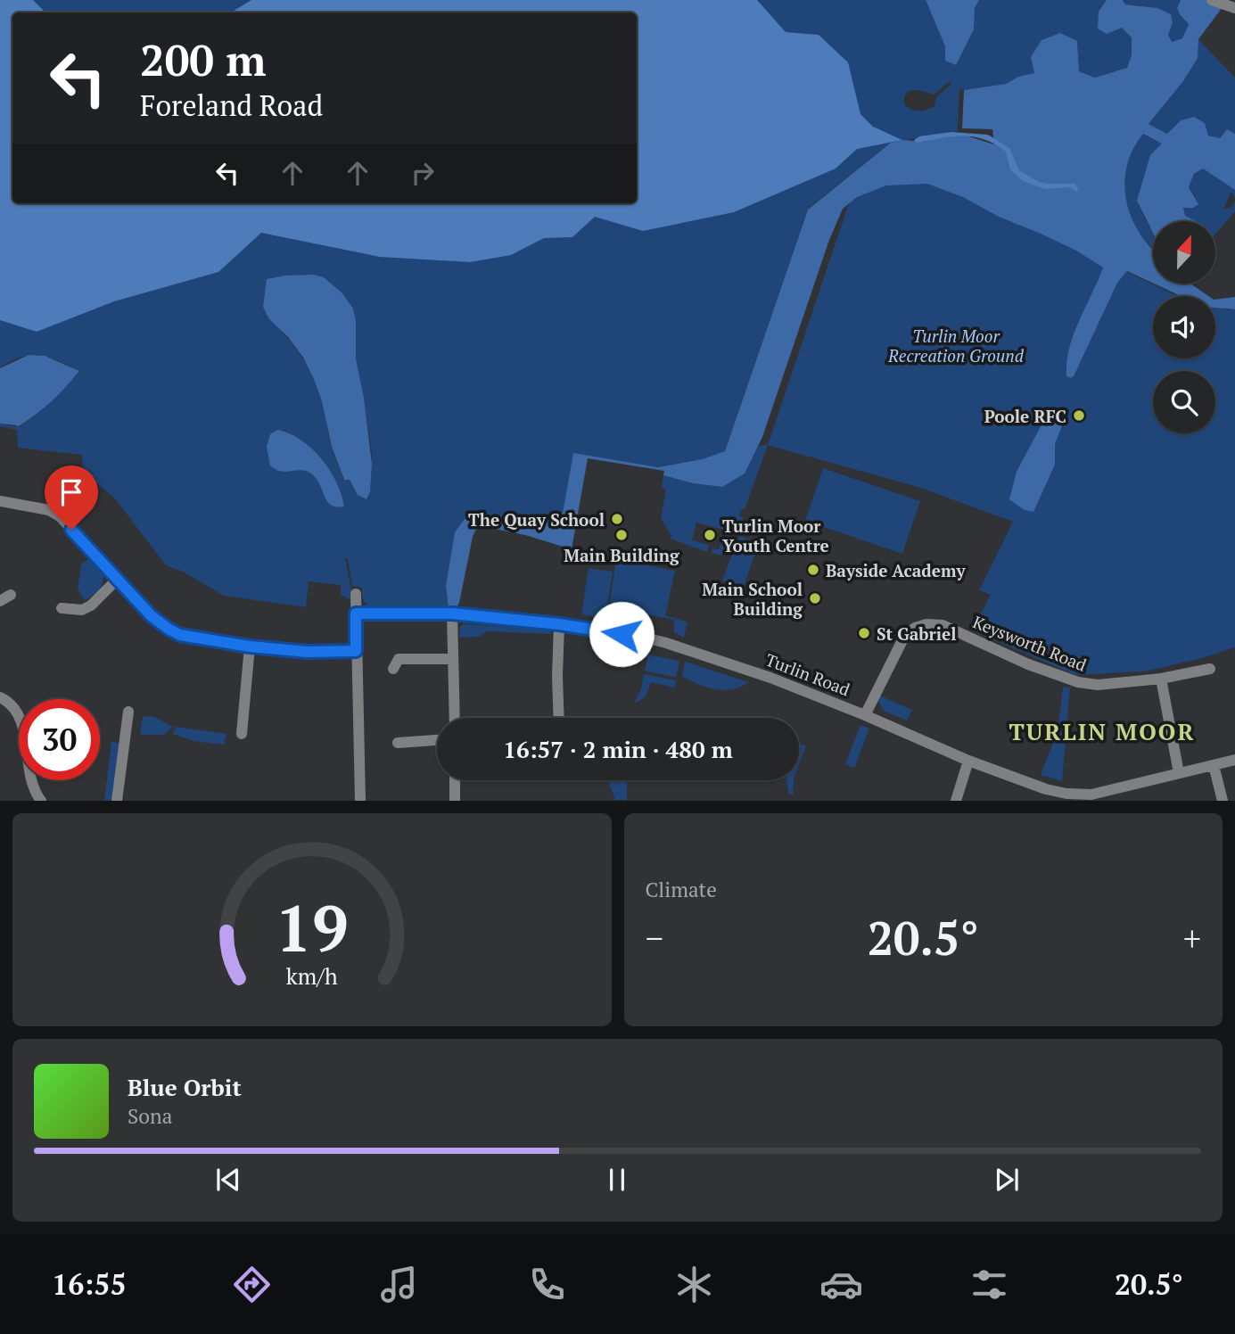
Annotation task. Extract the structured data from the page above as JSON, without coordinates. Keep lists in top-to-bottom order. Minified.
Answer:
{"streets":{"street":["Keysworth Road","Turlin Road"]},"crossings":[["Keysworth Road","Turlin Road"]],"districts":["TURLIN MOOR"],"parks":["Turlin Moor Recreation Ground"],"places":["Poole RFC","The Quay School","Main Building","Turlin Moor Youth Centre","Bayside Academy","Main School Building","St Gabriel"],"north":"top","page":{"turn":["200 m","Foreland Road"],"limit":"30","trip":"16:57 · 2 min · 480 m","tile":"Climate","heat":["−","20.5°","+"],"song":["Blue Orbit","Sona"],"tabs":["16:55","20.5°"],"gauge":["19","km/h"]}}
